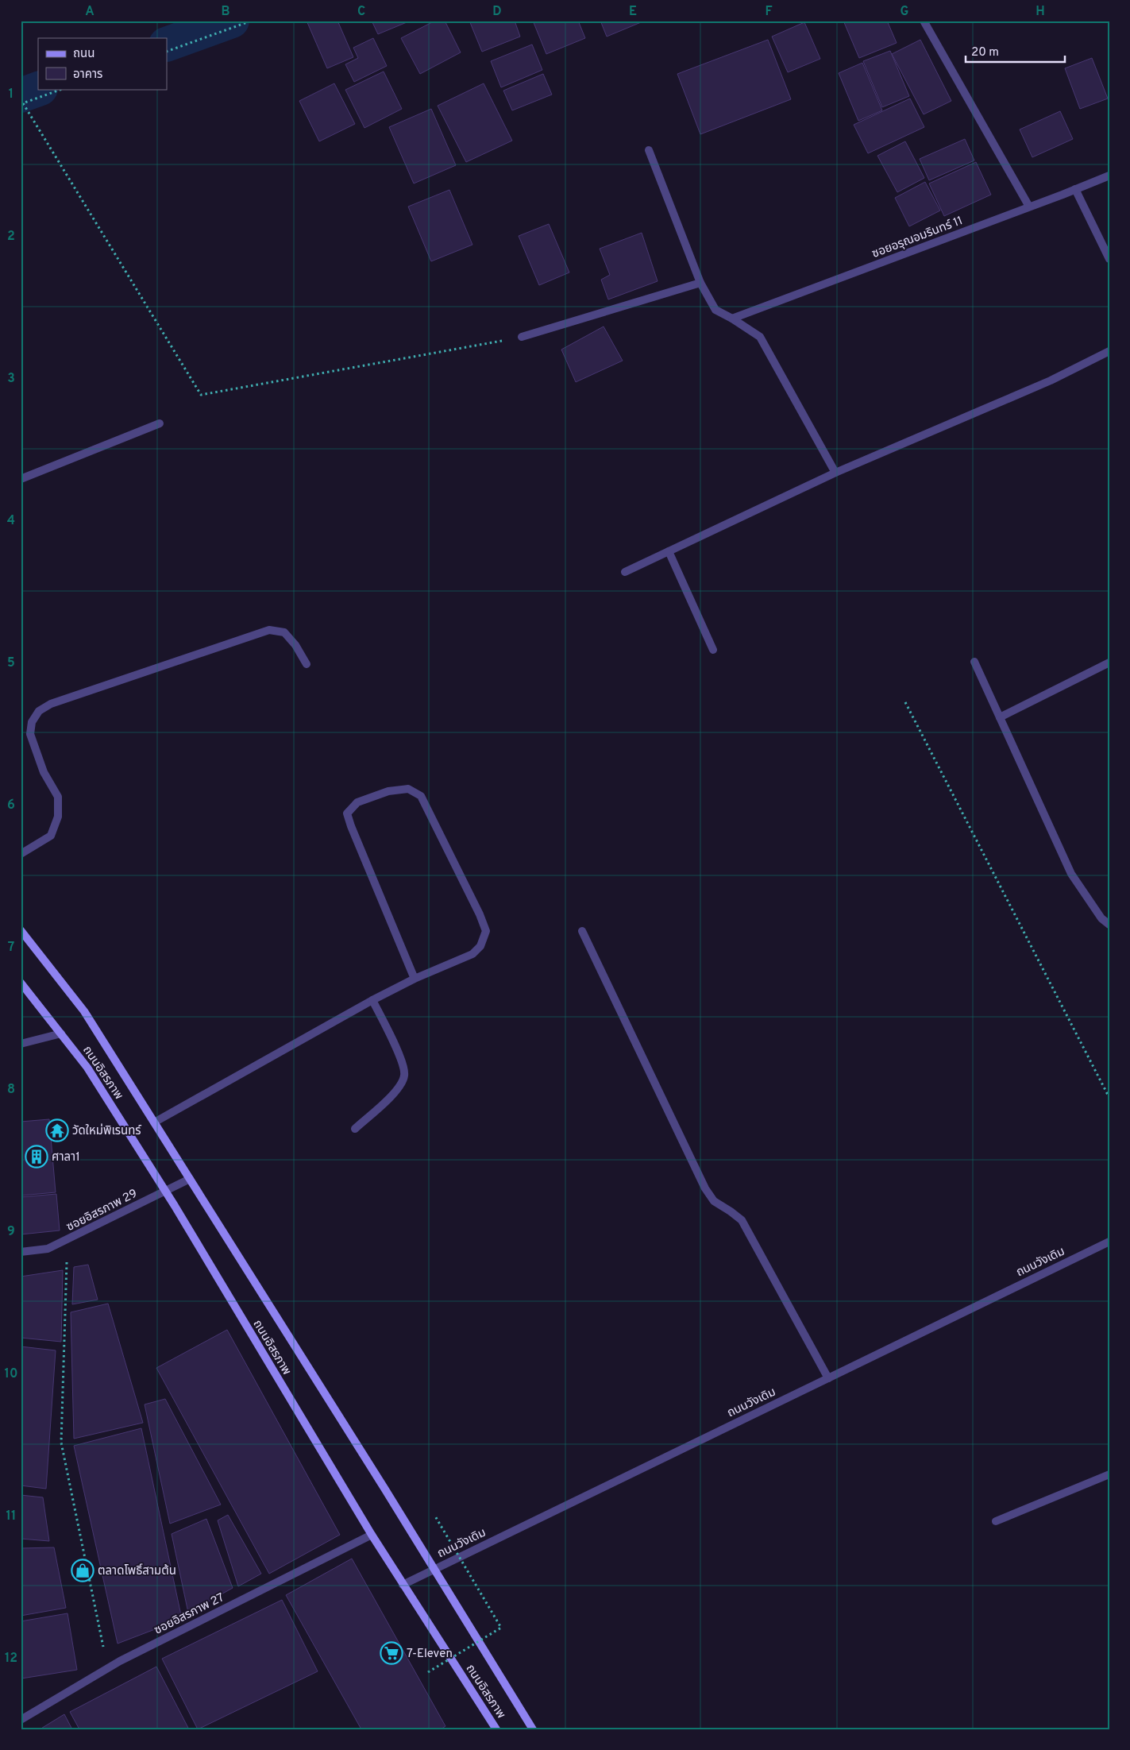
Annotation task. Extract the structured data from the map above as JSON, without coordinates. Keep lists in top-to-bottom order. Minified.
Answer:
{"streets":{"main road":["ถนนอิสรภาพ"],"street":["ซอยอรุณอมรินทร์ 11","ซอยอิสรภาพ 29","ถนนวังเดิม","ซอยอิสรภาพ 27"]},"crossings":[["ถนนอิสรภาพ","ซอยอิสรภาพ 29"],["ถนนอิสรภาพ","ถนนวังเดิม"],["ถนนอิสรภาพ","ซอยอิสรภาพ 27"]],"places":{"temple":["วัดใหม่พิเรนทร์"],"building":["ศาลา1"],"shop":["ตลาดโพธิ์สามต้น"],"supermarket":["7-Eleven"]},"legend":["ถนน","อาคาร"],"scale_bar":"20 m","grid":{"columns":["A","B","C","D","E","F","G","H"],"rows":["1","2","3","4","5","6","7","8","9","10","11","12"]}}
